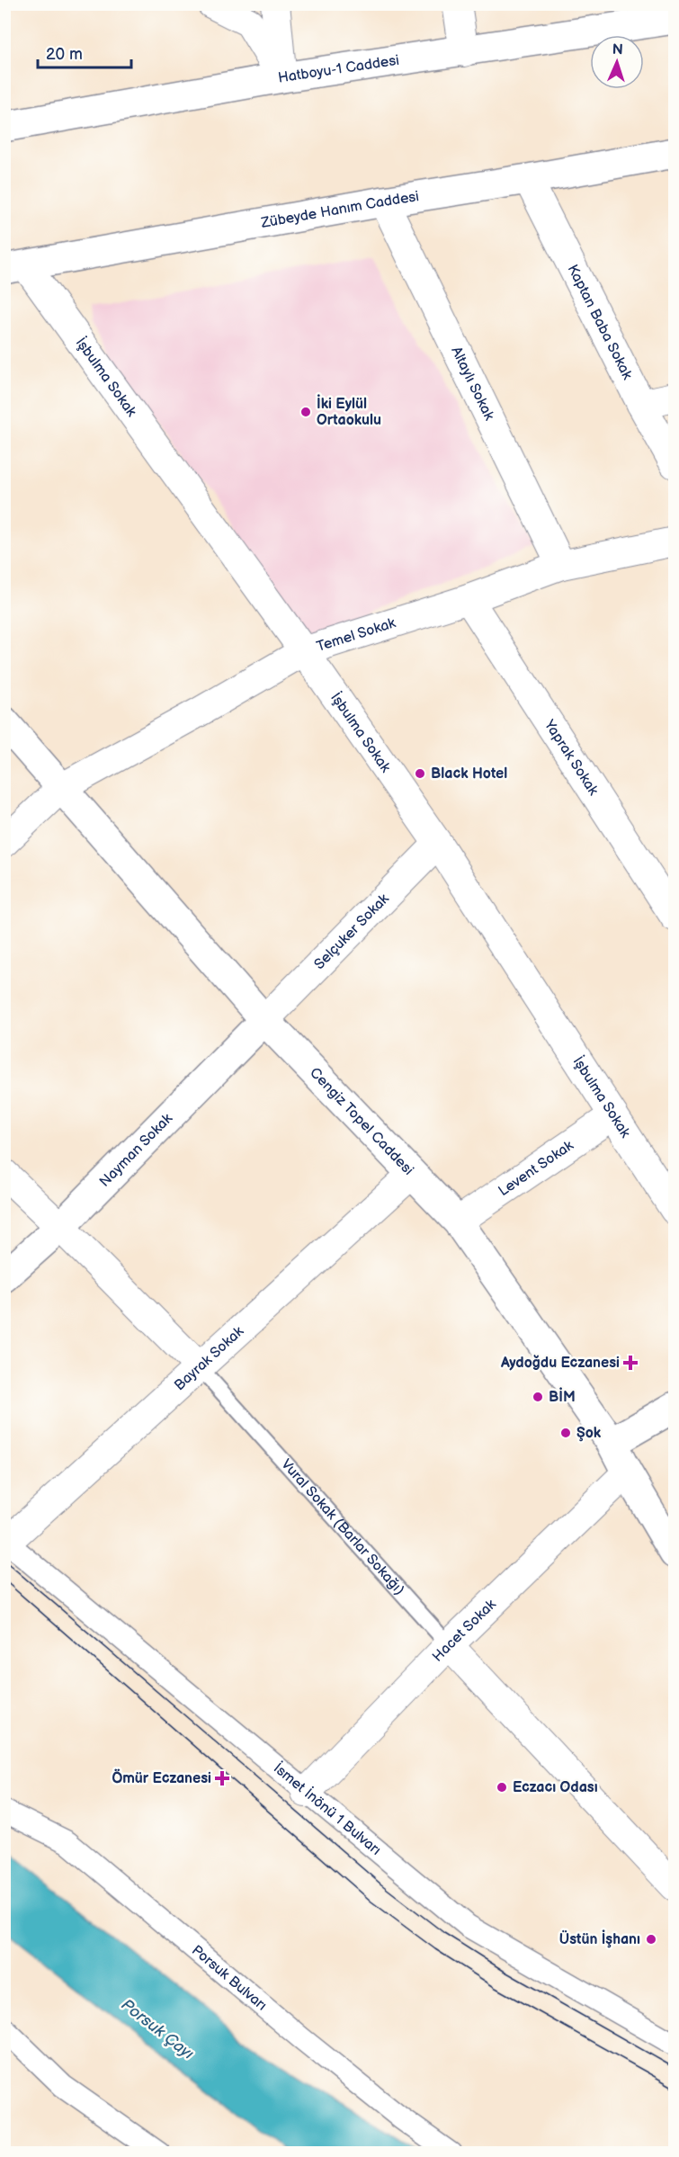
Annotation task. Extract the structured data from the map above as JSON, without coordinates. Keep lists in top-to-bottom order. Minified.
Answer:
{"streets":{"main road":["Hatboyu-1 Caddesi","Zübeyde Hanım Caddesi","Cengiz Topel Caddesi","Nayman Sokak"],"street":["Kaptan Baba Sokak","İşbulma Sokak","Altaylı Sokak","Temel Sokak","Yaprak Sokak","Selçuker Sokak","Levent Sokak","Bayrak Sokak","Vural Sokak (Barlar Sokağı)","Hacet Sokak","İsmet İnönü 1 Bulvarı","Porsuk Bulvarı"]},"crossings":[["Zübeyde Hanım Caddesi","Kaptan Baba Sokak"],["Zübeyde Hanım Caddesi","İşbulma Sokak"],["Zübeyde Hanım Caddesi","Altaylı Sokak"],["İşbulma Sokak","Temel Sokak"],["İşbulma Sokak","Selçuker Sokak"],["İşbulma Sokak","Levent Sokak"],["Altaylı Sokak","Temel Sokak"],["Temel Sokak","Yaprak Sokak"],["Temel Sokak","Cengiz Topel Caddesi"],["Selçuker Sokak","Cengiz Topel Caddesi"],["Selçuker Sokak","Nayman Sokak"],["Cengiz Topel Caddesi","Nayman Sokak"],["Cengiz Topel Caddesi","Levent Sokak"],["Cengiz Topel Caddesi","Bayrak Sokak"],["Cengiz Topel Caddesi","Hacet Sokak"],["Nayman Sokak","Vural Sokak (Barlar Sokağı)"],["Bayrak Sokak","Vural Sokak (Barlar Sokağı)"],["Bayrak Sokak","İsmet İnönü 1 Bulvarı"],["Vural Sokak (Barlar Sokağı)","Hacet Sokak"],["Hacet Sokak","İsmet İnönü 1 Bulvarı"]],"water":["Porsuk Çayı"],"places":{"other":["İki Eylül Ortaokulu","Black Hotel","BİM","Şok","Eczacı Odası","Üstün İşhanı"],"health":["Aydoğdu Eczanesi","Ömür Eczanesi"]},"scale_bar":"20 m","north":"top"}
